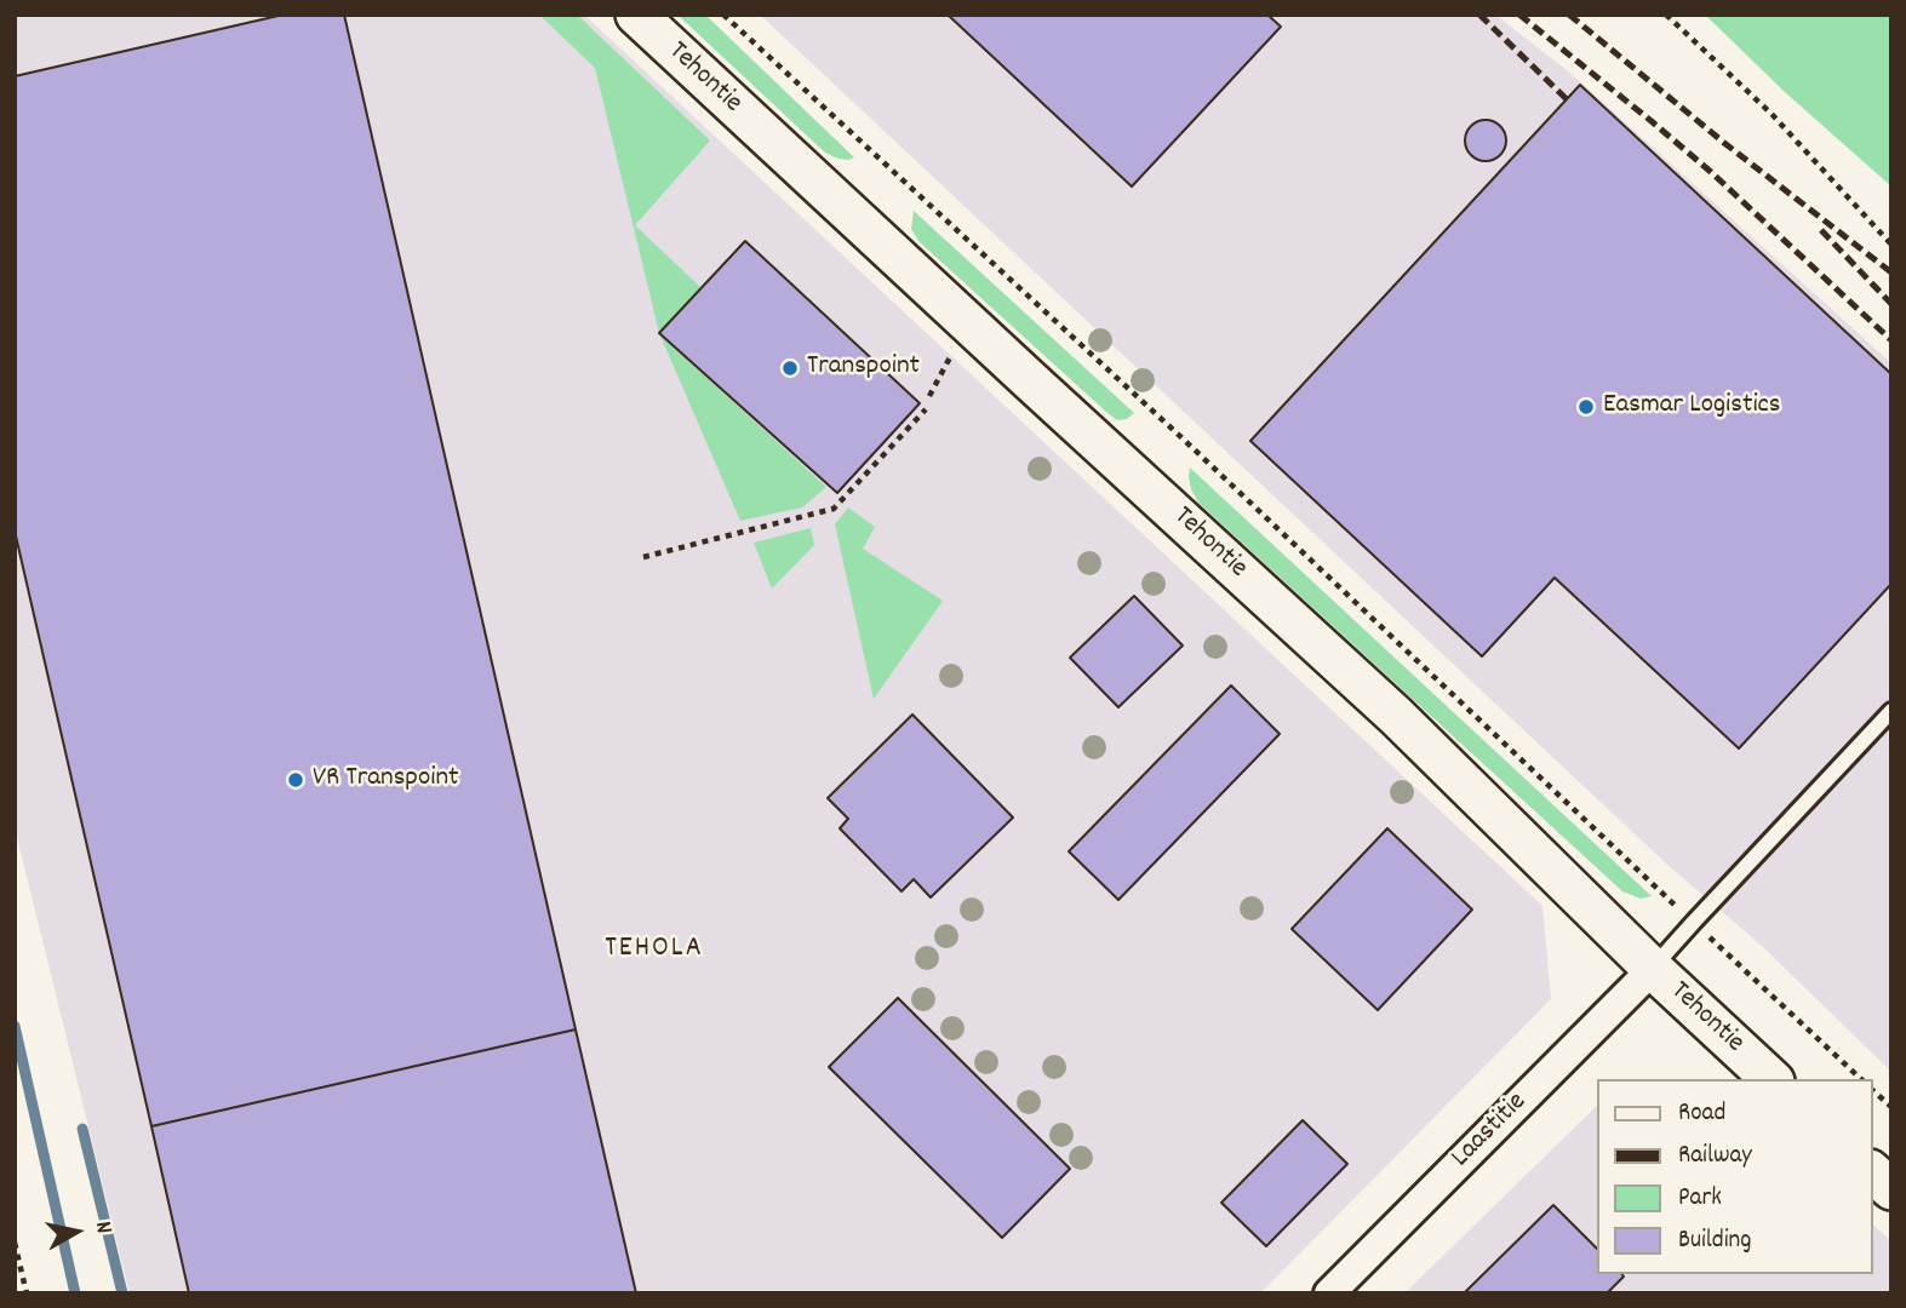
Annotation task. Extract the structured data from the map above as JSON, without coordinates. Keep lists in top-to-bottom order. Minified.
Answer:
{"streets":{"street":["Tehontie","Laastitie"]},"crossings":[["Tehontie","Laastitie"]],"districts":["TEHOLA"],"places":["Transpoint","Easmar Logistics","VR Transpoint"],"legend":["Road","Railway","Park","Building"],"north":"right"}
